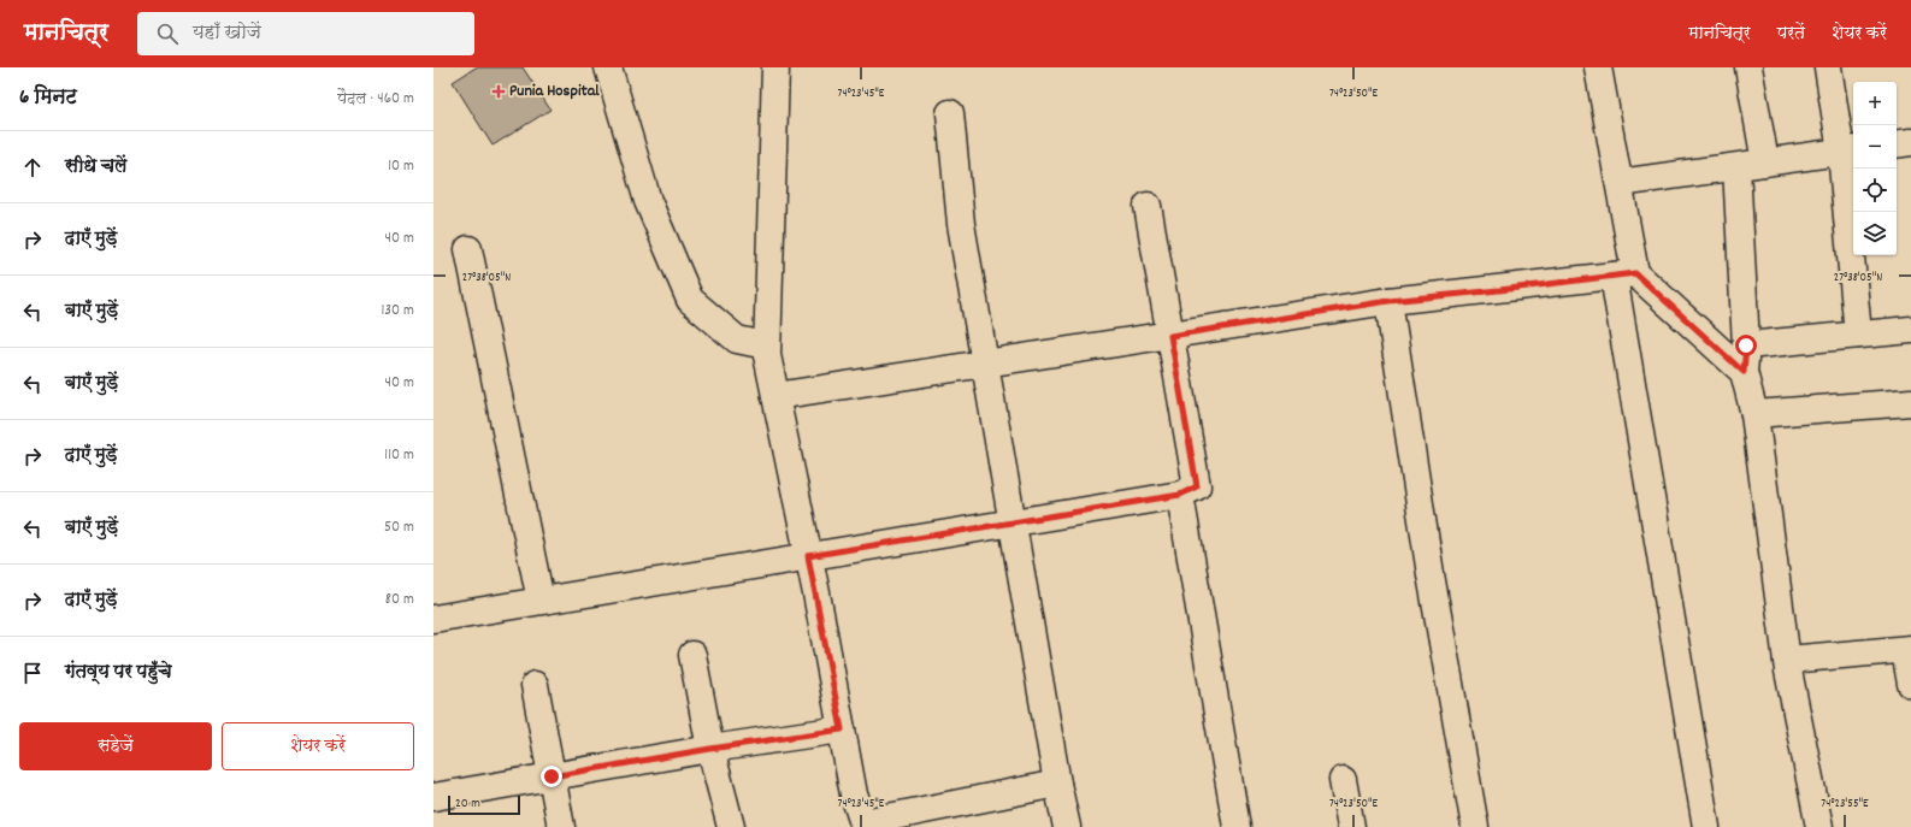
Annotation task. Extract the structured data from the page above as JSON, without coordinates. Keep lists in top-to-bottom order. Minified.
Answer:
{"places":{"health":["Punia Hospital"]},"scale_bar":"20 m","page":{"header":"मानचित्र","search":"यहाँ खोजें","nav":["मानचित्र","परतें","शेयर करें"],"heading":["6 मिनट","पैदल · 460 m"],"map_buttons":["+","−"],"list":[["सीधे चलें","10 m"],["दाएँ मुड़ें","40 m"],["बाएँ मुड़ें","130 m"],["बाएँ मुड़ें","40 m"],["दाएँ मुड़ें","110 m"],["बाएँ मुड़ें","50 m"],["दाएँ मुड़ें","80 m"],"गंतव्य पर पहुँचे"],"buttons":["सहेजें","शेयर करें"],"scale":"20 m"},"coordinates":["74°23'45\"E","74°23'50\"E","27°38'05\"N","74°23'55\"E"]}
